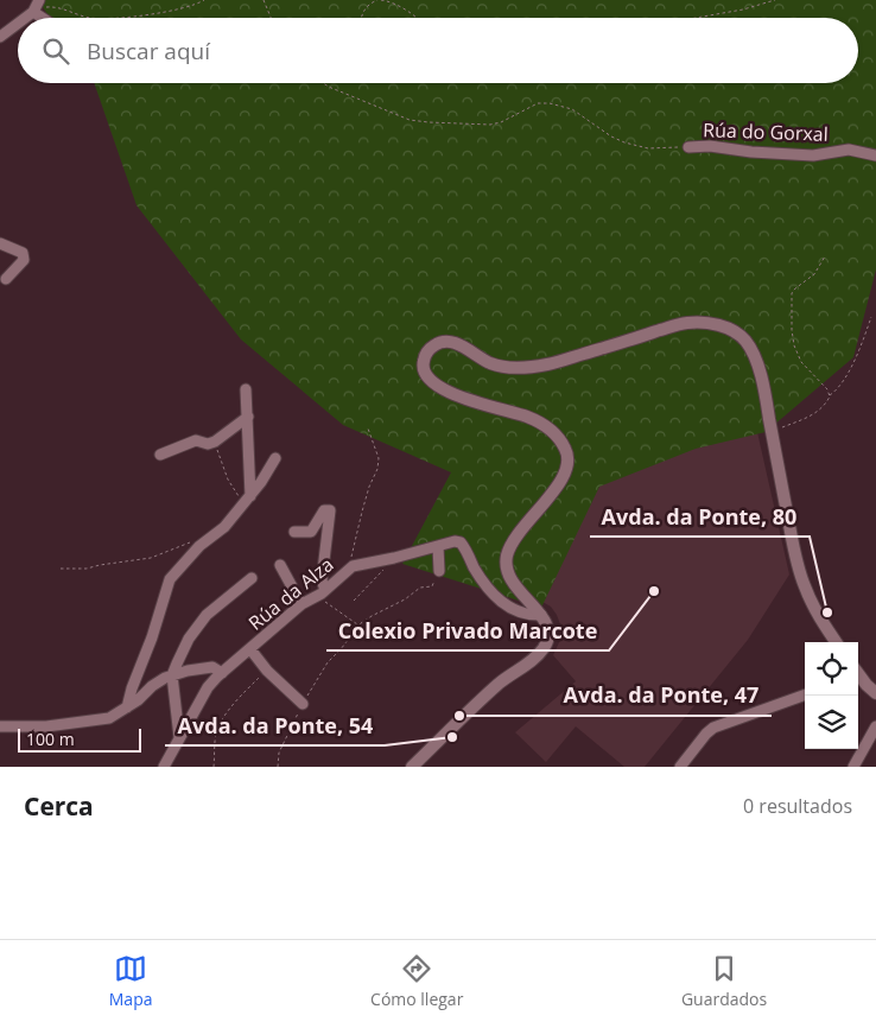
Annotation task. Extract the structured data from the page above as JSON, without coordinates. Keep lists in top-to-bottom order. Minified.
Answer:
{"streets":{"street":["Rúa do Gorxal","Rúa da Alza"]},"places":["Colexio Privado Marcote","Avda. da Ponte, 80","Avda. da Ponte, 47","Avda. da Ponte, 54"],"scale_bar":"100 m","page":{"search":"Buscar aquí","scale":"100 m","heading":["Cerca","0 resultados"],"nav":["Mapa","Cómo llegar","Guardados"]}}
